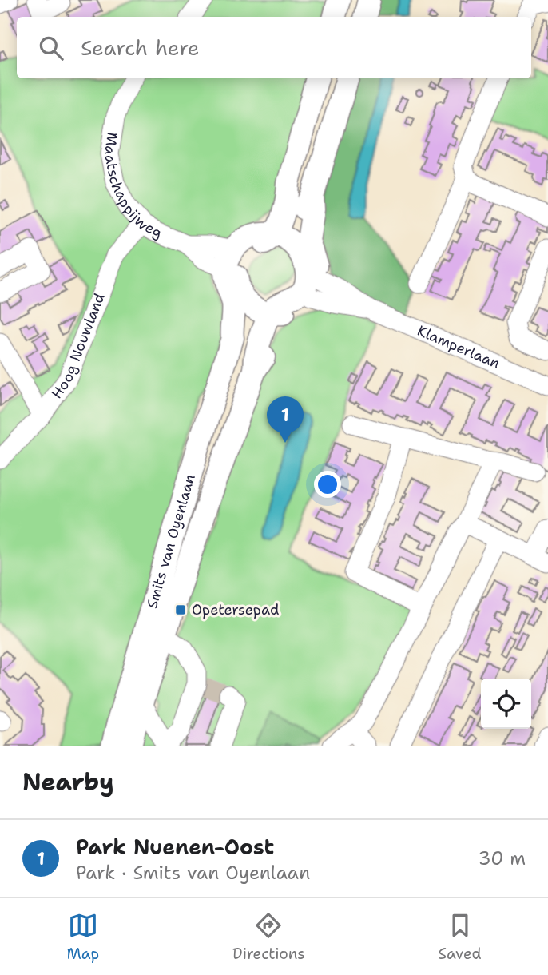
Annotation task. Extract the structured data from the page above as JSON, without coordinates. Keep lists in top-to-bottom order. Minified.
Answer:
{"streets":{"main road":["Smits van Oyenlaan"],"street":["Maatschappijweg","Hoog Nouwland","Klamperlaan"]},"crossings":[["Maatschappijweg","Hoog Nouwland"]],"places":{"transit":["Opetersepad"]},"page":{"search":"Search here","pins":"1","heading":"Nearby","list":[{"mark":"1","name":"Park Nuenen-Oost","note":"Park · Smits van Oyenlaan","value":"30 m"}],"nav":["Map","Directions","Saved"]}}
